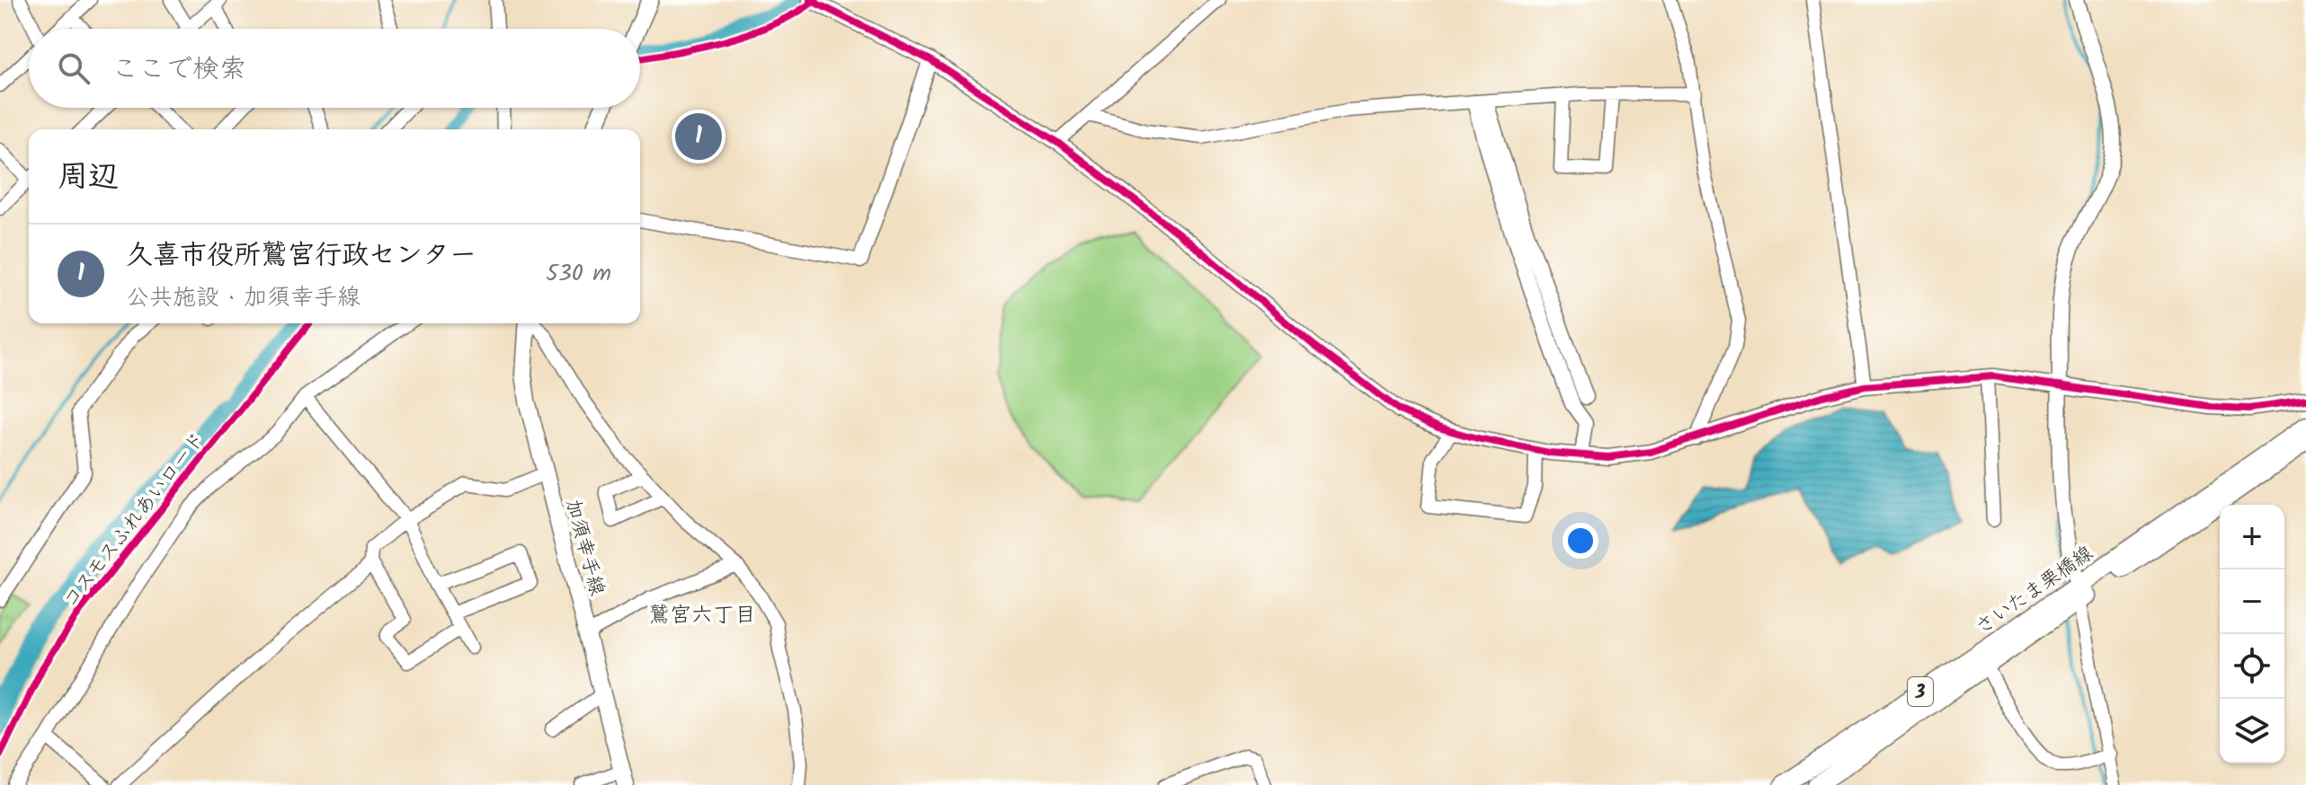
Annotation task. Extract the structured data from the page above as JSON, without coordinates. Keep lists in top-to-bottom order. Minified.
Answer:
{"streets":{"main road":["加須幸手線","さいたま栗橋線","3"],"cycle path":["コスモスふれあいロード"]},"districts":["鷲宮六丁目"],"page":{"search":"ここで検索","pins":"1","heading":"周辺","list":[{"mark":"1","name":"久喜市役所鷲宮行政センター","note":"公共施設 · 加須幸手線","value":"530 m"}],"map_buttons":["+","−"]}}
